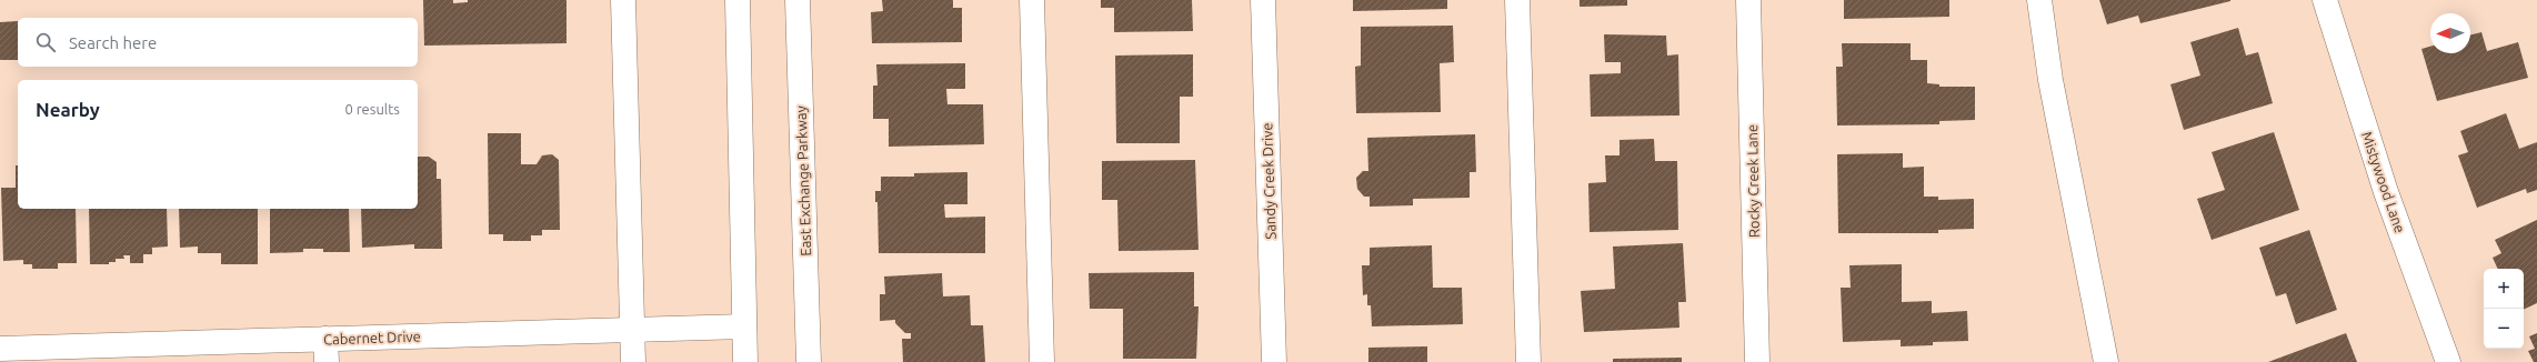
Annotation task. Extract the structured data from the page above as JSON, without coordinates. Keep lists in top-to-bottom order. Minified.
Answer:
{"streets":{"street":["East Exchange Parkway","Sandy Creek Drive","Rocky Creek Lane","Mistywood Lane","Cabernet Drive"]},"north":"left","page":{"search":"Search here","heading":["Nearby","0 results"],"map_buttons":["+","−"]}}
